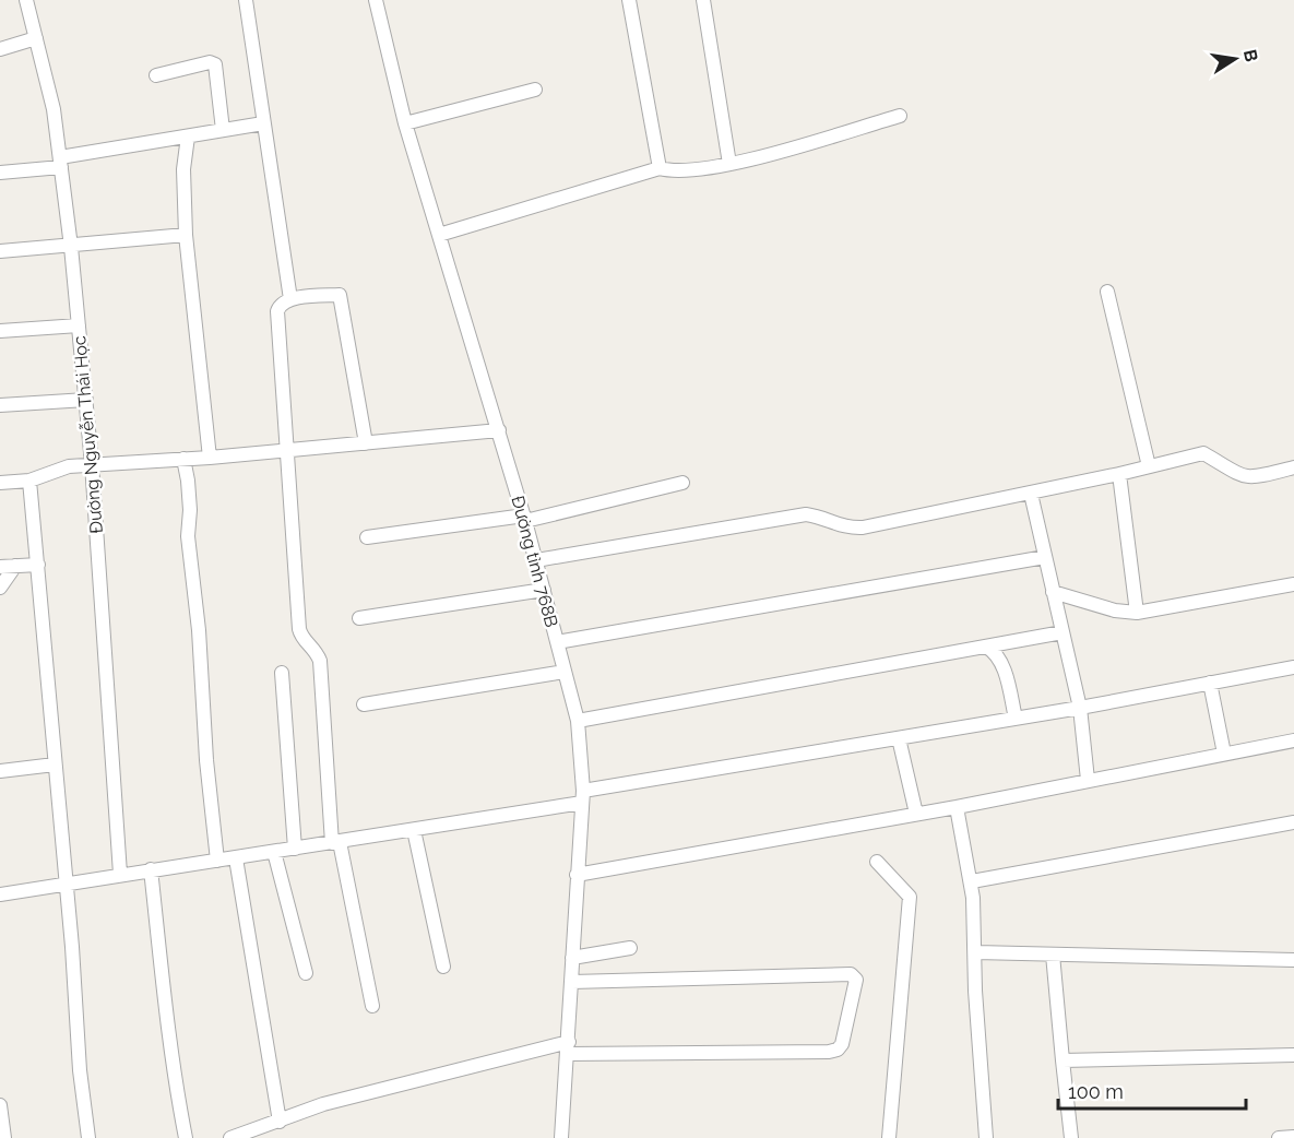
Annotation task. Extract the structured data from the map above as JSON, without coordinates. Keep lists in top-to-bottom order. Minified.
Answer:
{"streets":{"street":["Đường Nguyễn Thái Học","Đường tỉnh 768B"]},"scale_bar":"100 m","north":"right"}
